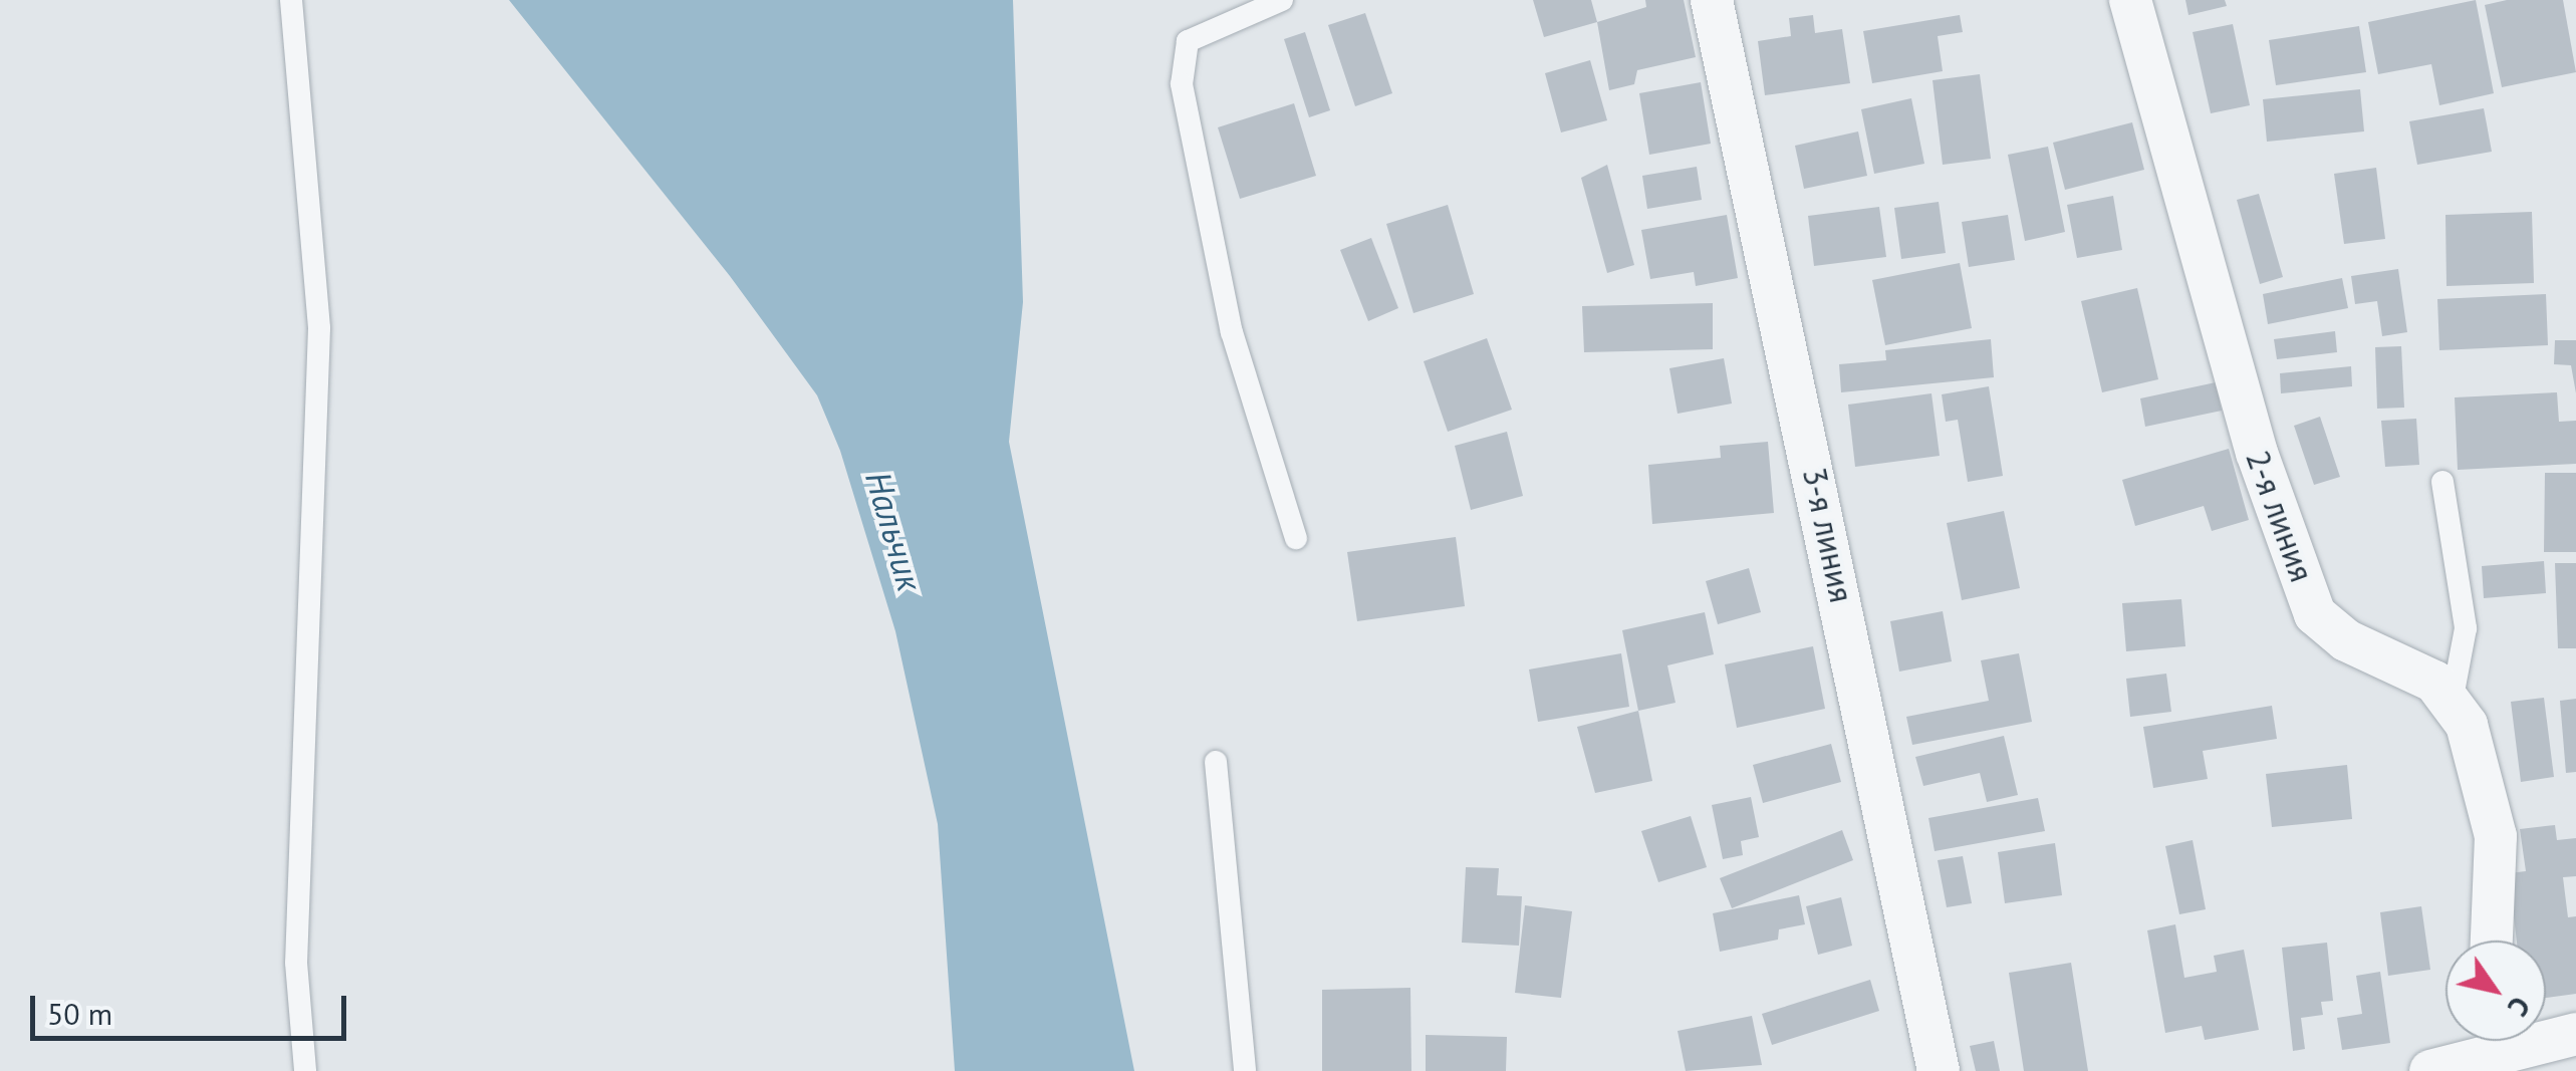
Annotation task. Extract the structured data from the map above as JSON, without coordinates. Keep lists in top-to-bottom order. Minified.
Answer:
{"streets":{"street":["2-я линия","3-я линия"]},"water":["Нальчик"],"scale_bar":"50 m","north":"bottom right"}
